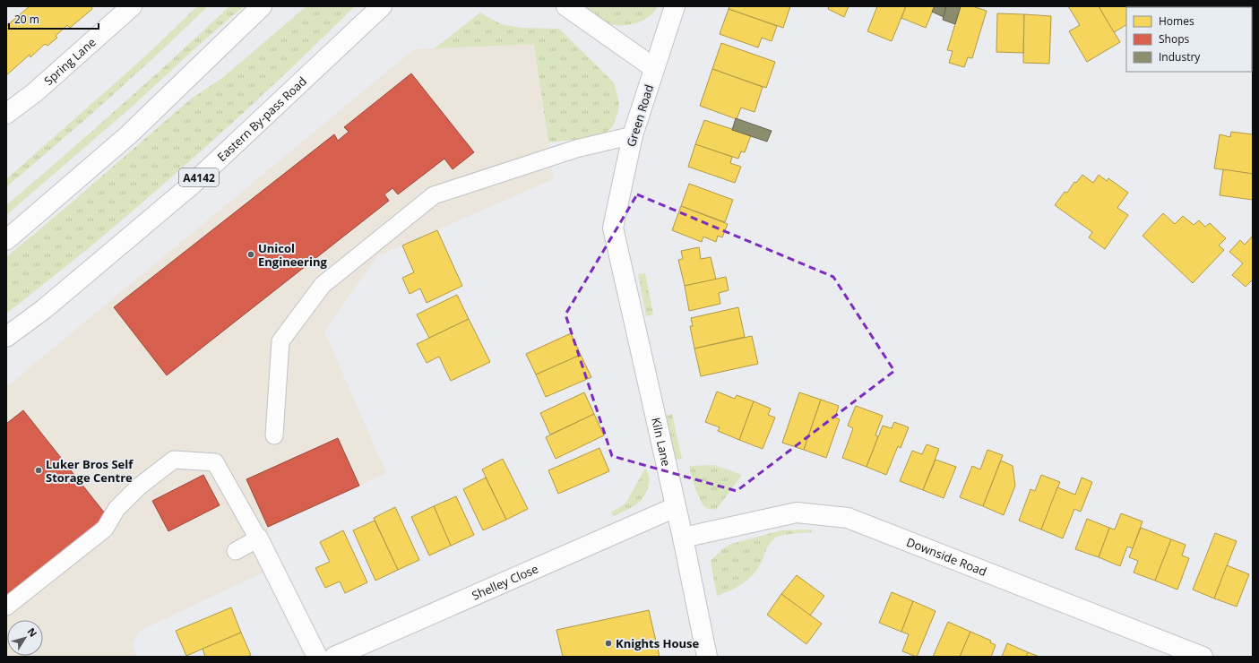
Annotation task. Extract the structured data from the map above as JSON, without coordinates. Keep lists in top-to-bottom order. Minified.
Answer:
{"streets":{"main road":["Spring Lane","Green Road","Eastern By-pass Road","A4142","Kiln Lane","Downside Road","Shelley Close"]},"crossings":[["Green Road","Kiln Lane"],["Kiln Lane","Downside Road"],["Kiln Lane","Shelley Close"]],"places":["Unicol Engineering","Luker Bros Self Storage Centre","Knights House"],"legend":["Homes","Shops","Industry"],"scale_bar":"20 m","north":"top right"}
